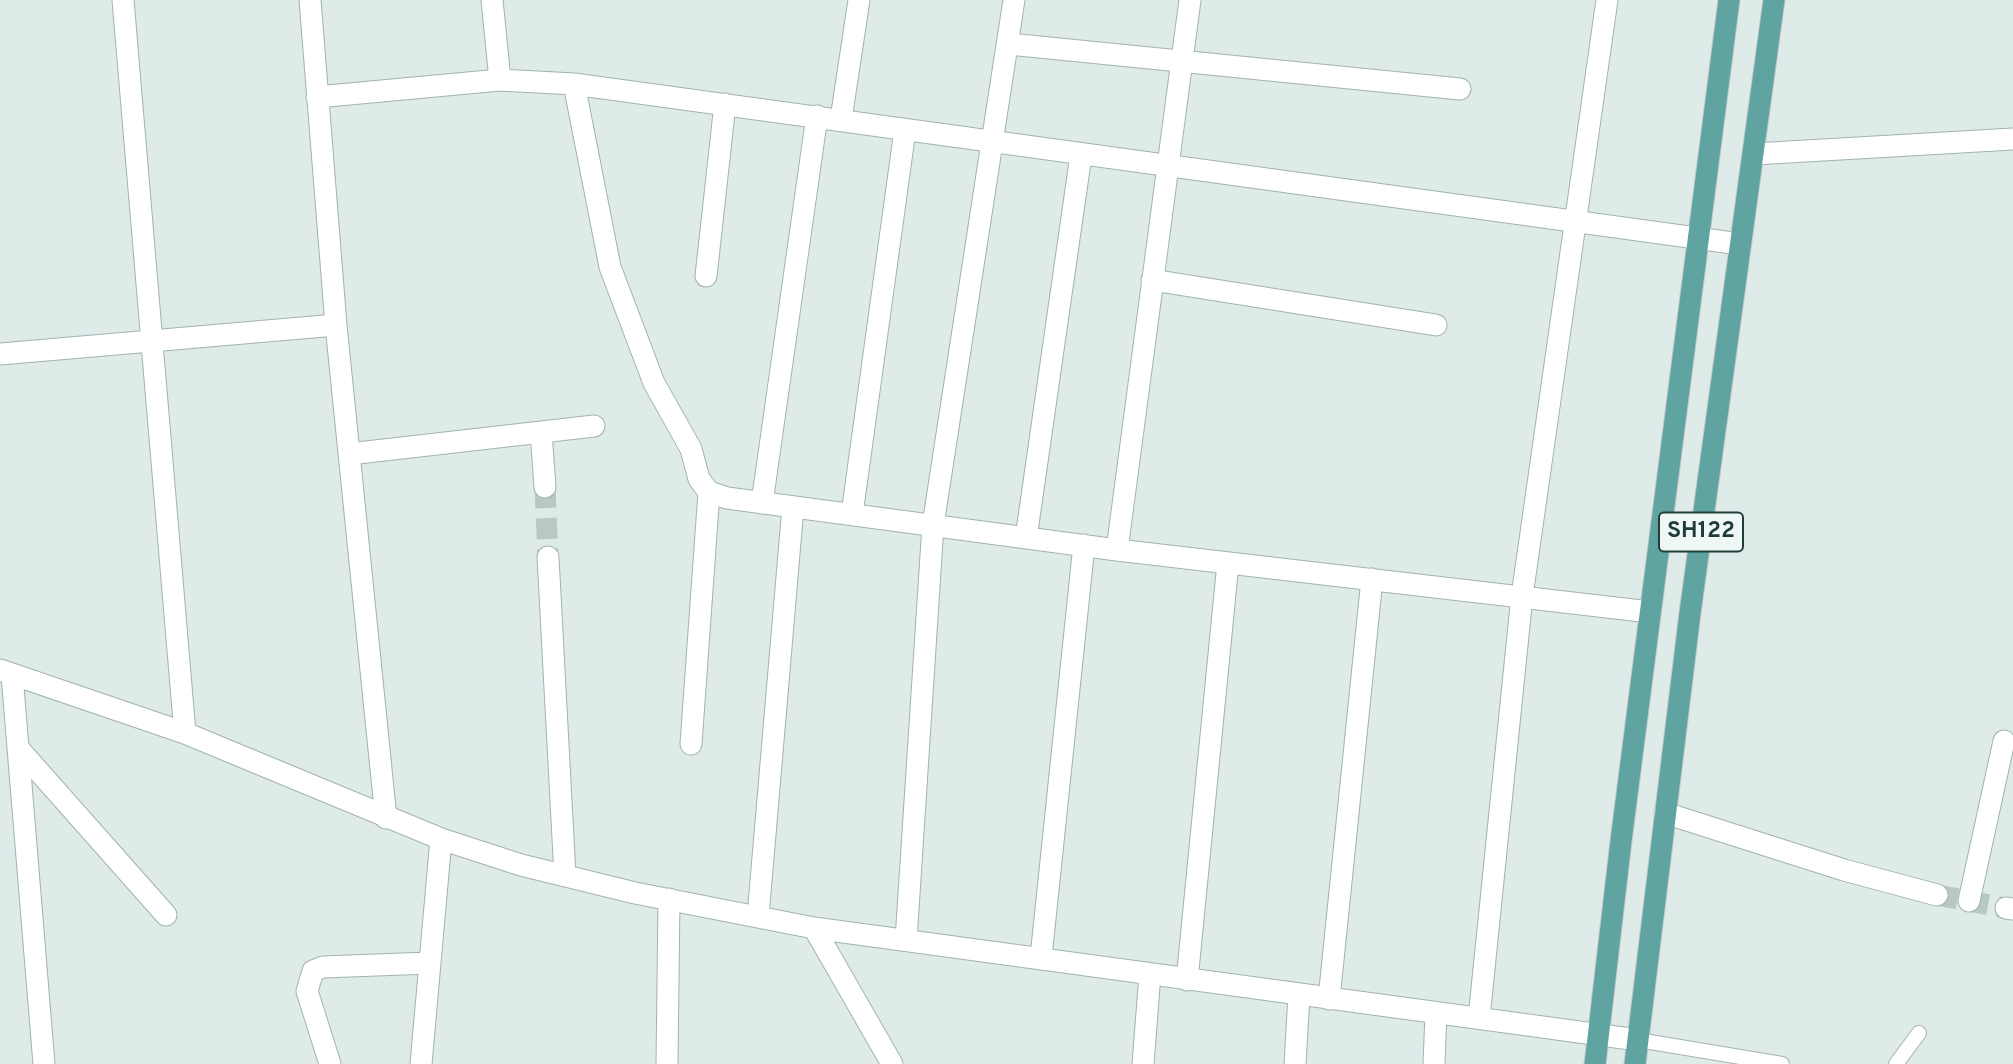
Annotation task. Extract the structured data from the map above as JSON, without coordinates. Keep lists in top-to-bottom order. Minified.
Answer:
{"streets":{"main road":["SH122"]}}
